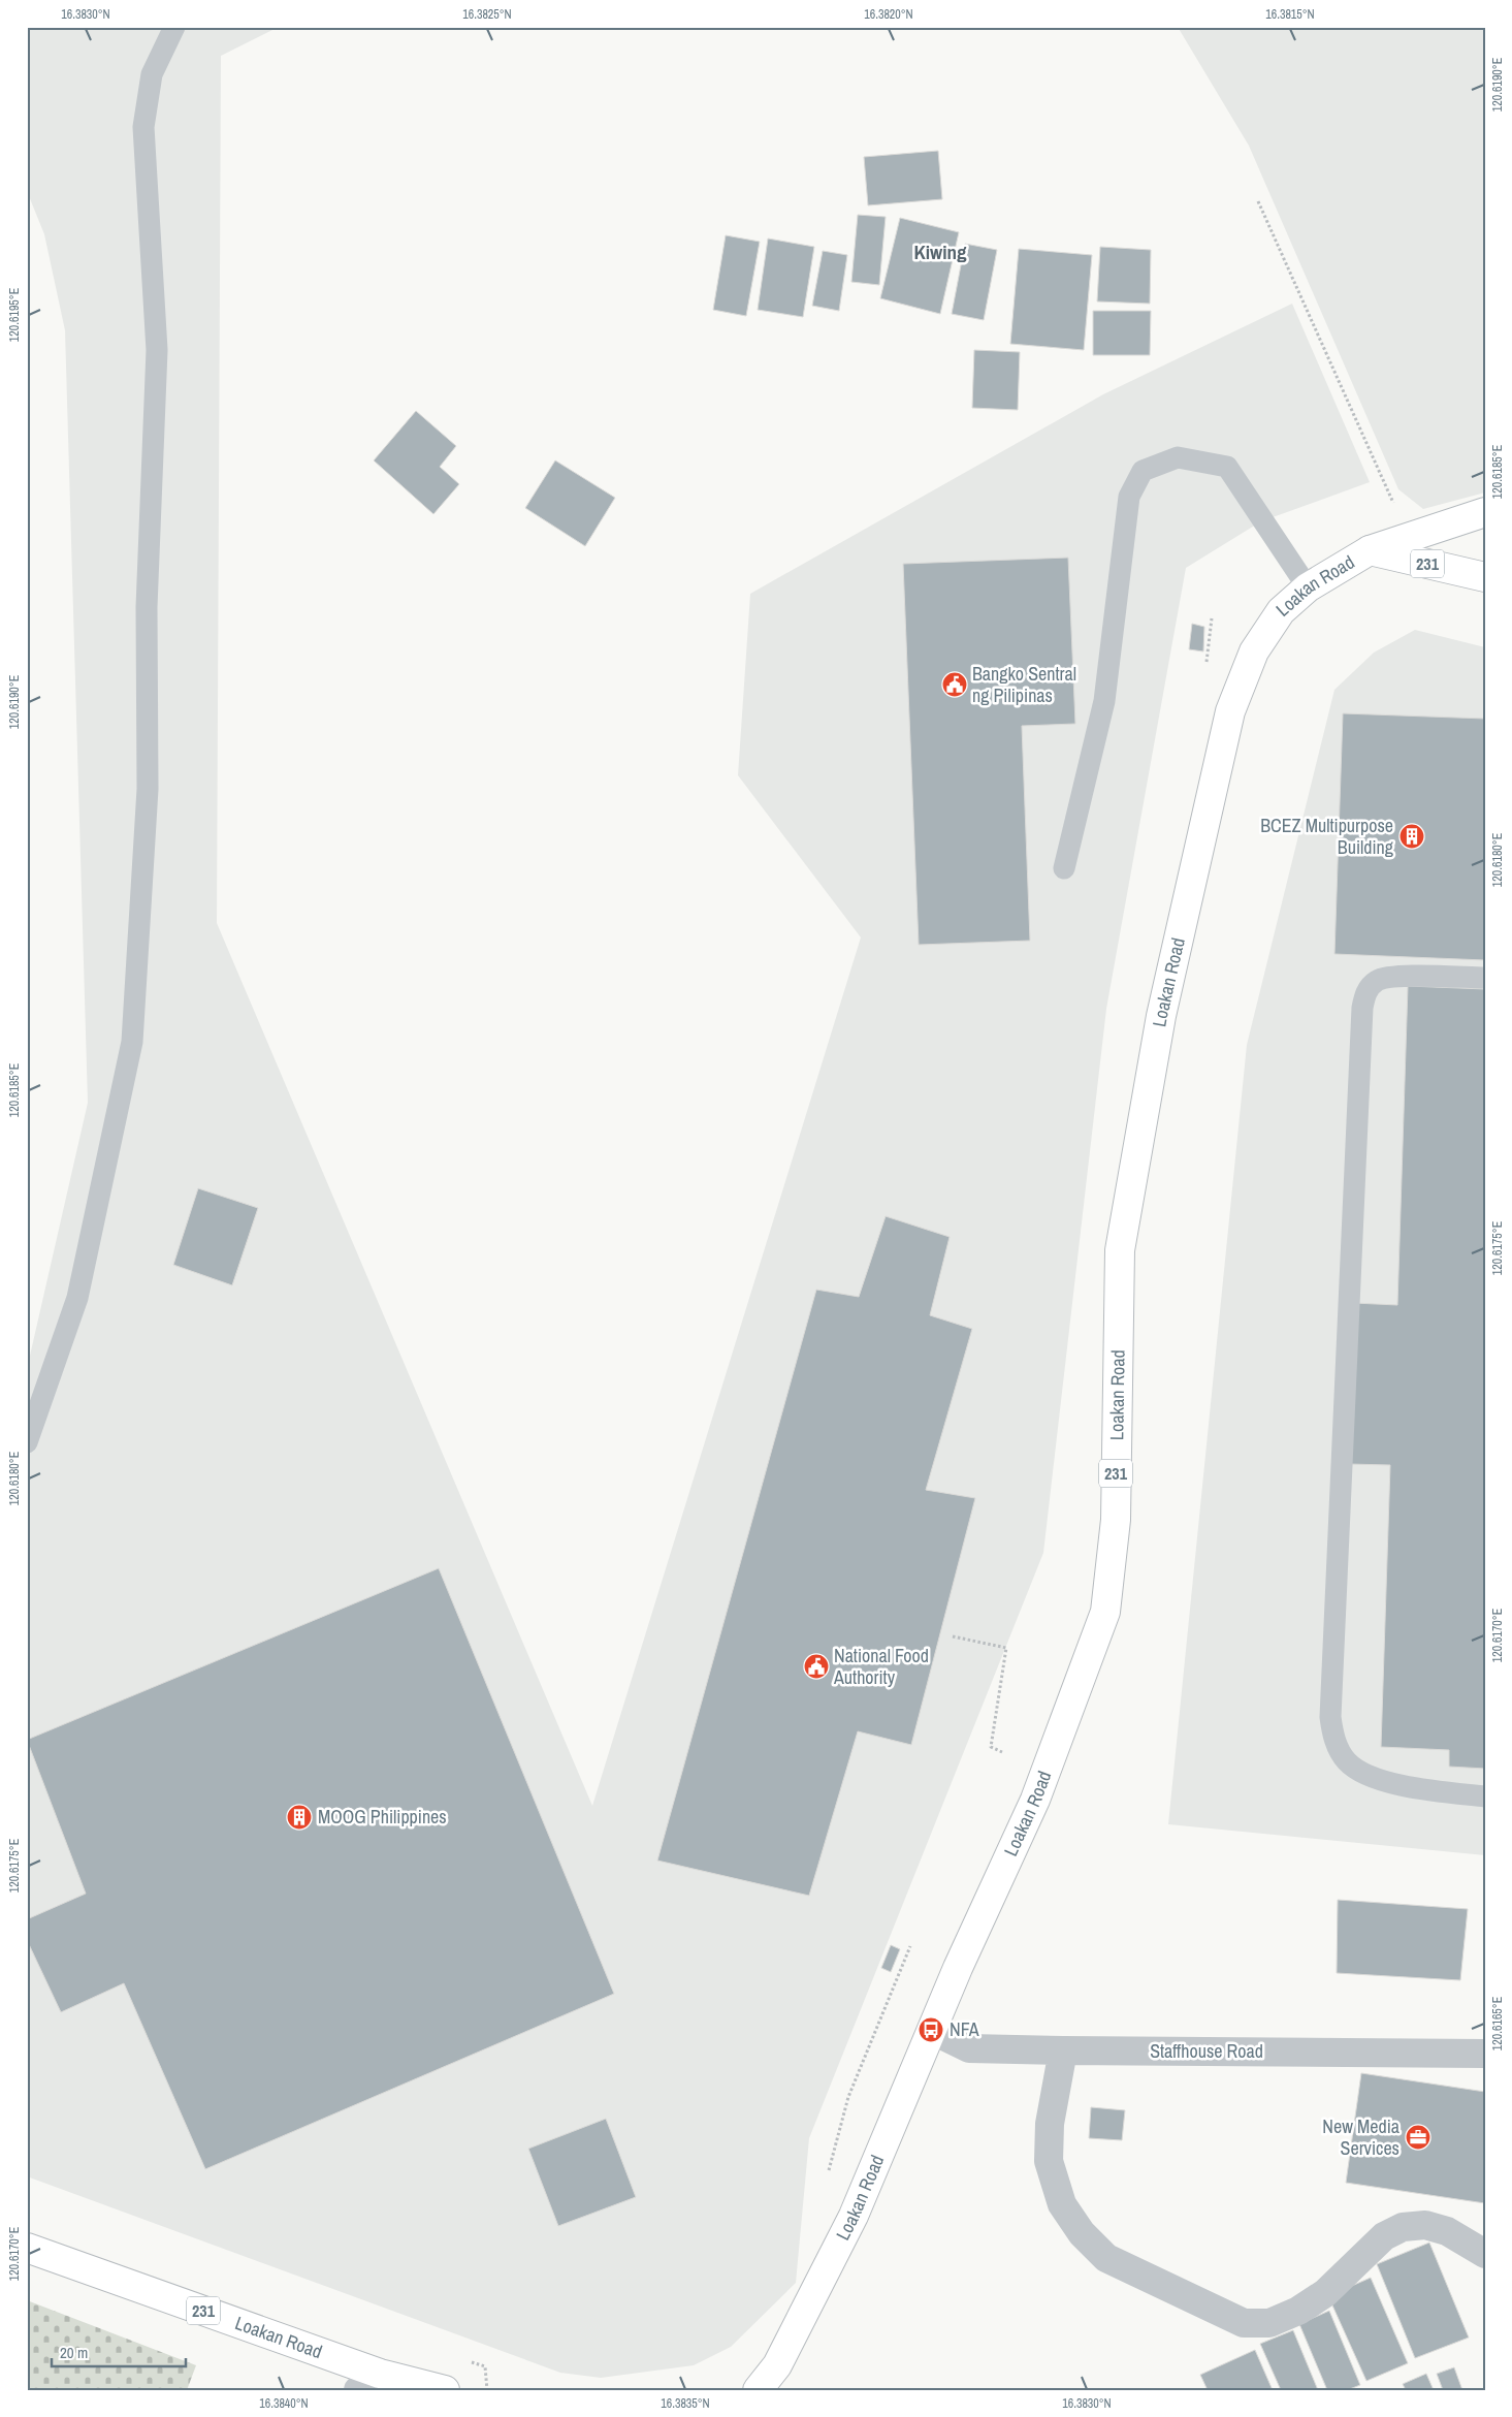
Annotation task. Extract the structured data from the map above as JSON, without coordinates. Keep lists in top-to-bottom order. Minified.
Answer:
{"streets":{"main road":["231","Loakan Road"],"street":["Staffhouse Road"]},"crossings":[["Loakan Road","Staffhouse Road"]],"districts":["Kiwing"],"places":{"public building":["Bangko Sentral ng Pilipinas","National Food Authority"],"building":["BCEZ Multipurpose Building","MOOG Philippines"],"bus stop":["NFA"],"office":["New Media Services"]},"scale_bar":"20 m","coordinates":["16.3830°N","16.3825°N","16.3820°N","16.3815°N","120.6190°E","120.6195°E","120.6185°E","120.6180°E","120.6175°E","120.6170°E","120.6165°E","16.3840°N","16.3835°N"]}
